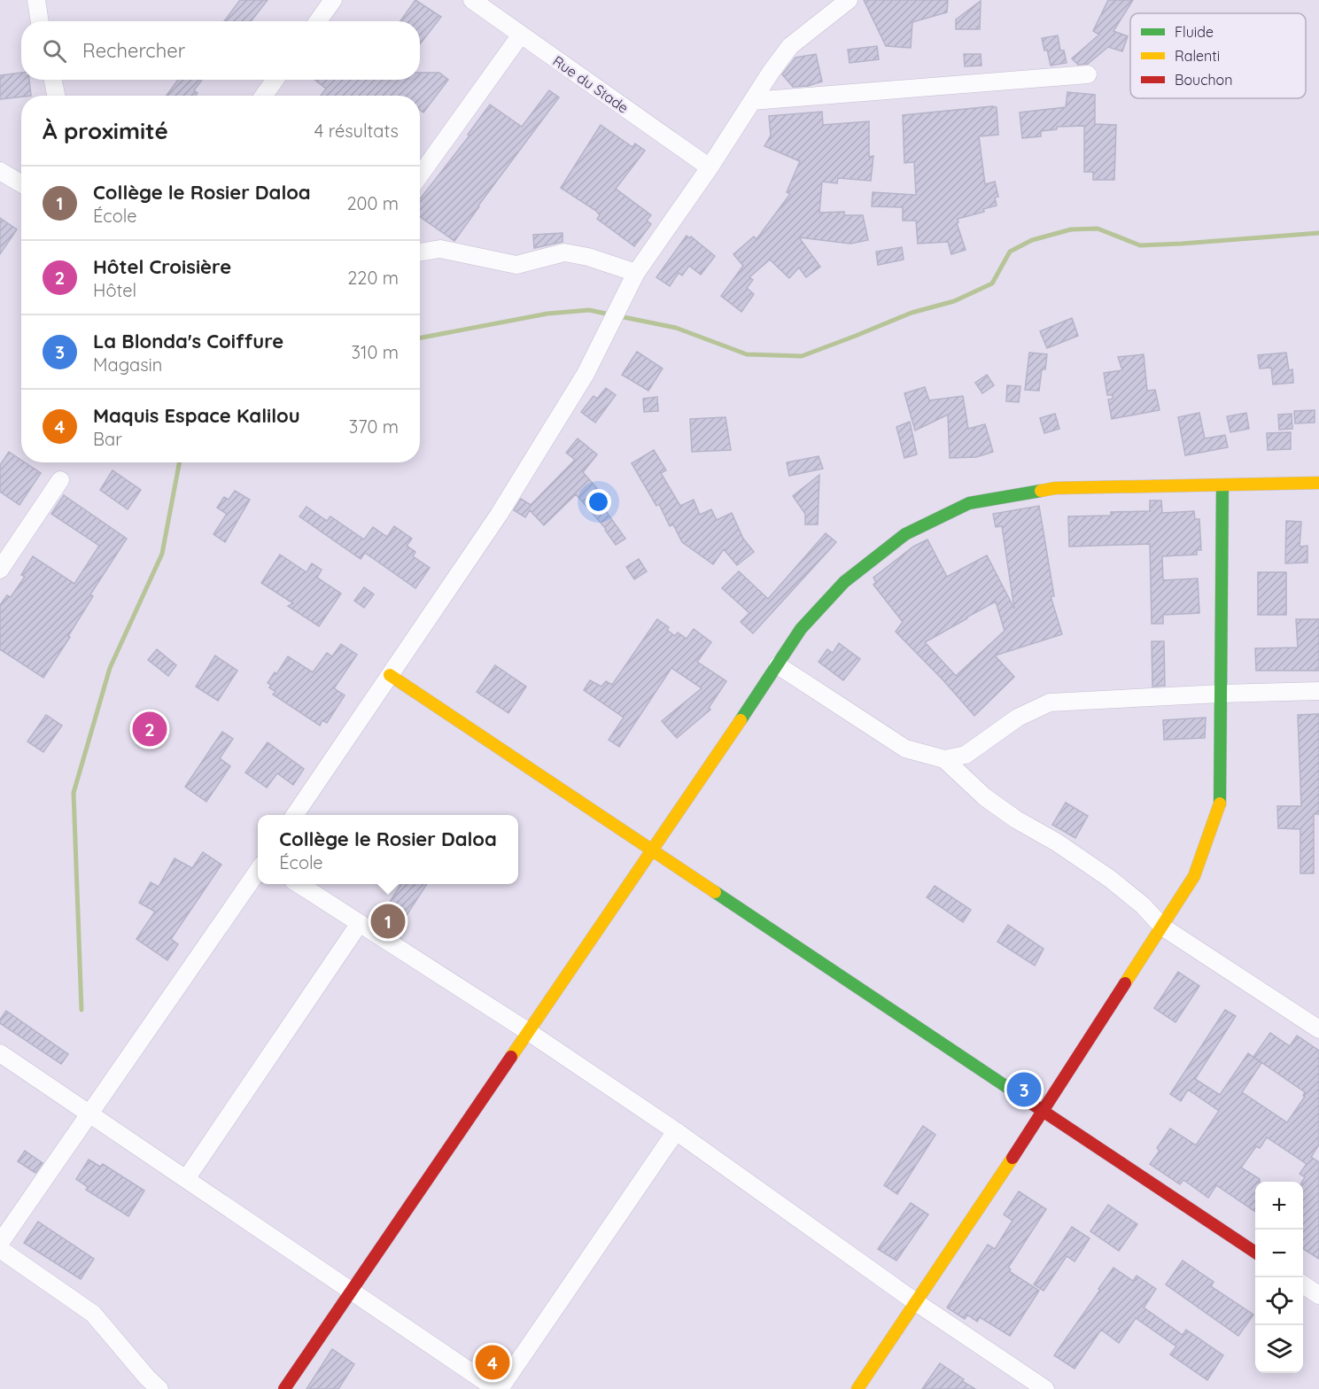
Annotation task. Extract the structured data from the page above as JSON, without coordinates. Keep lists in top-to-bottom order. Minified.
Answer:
{"streets":{"street":["Rue du Stade"]},"legend":["Fluide","Ralenti","Bouchon"],"page":{"search":"Rechercher","heading":["À proximité","4 résultats"],"list":[{"mark":"1","name":"Collège le Rosier Daloa","note":"École","value":"200 m"},{"mark":"2","name":"Hôtel Croisière","note":"Hôtel","value":"220 m"},{"mark":"3","name":"La Blonda's Coiffure","note":"Magasin","value":"310 m"},{"mark":"4","name":"Maquis Espace Kalilou","note":"Bar","value":"370 m"}],"pins":["2","1","3","4"],"popup":["Collège le Rosier Daloa","École"],"map_buttons":["+","−"]}}
